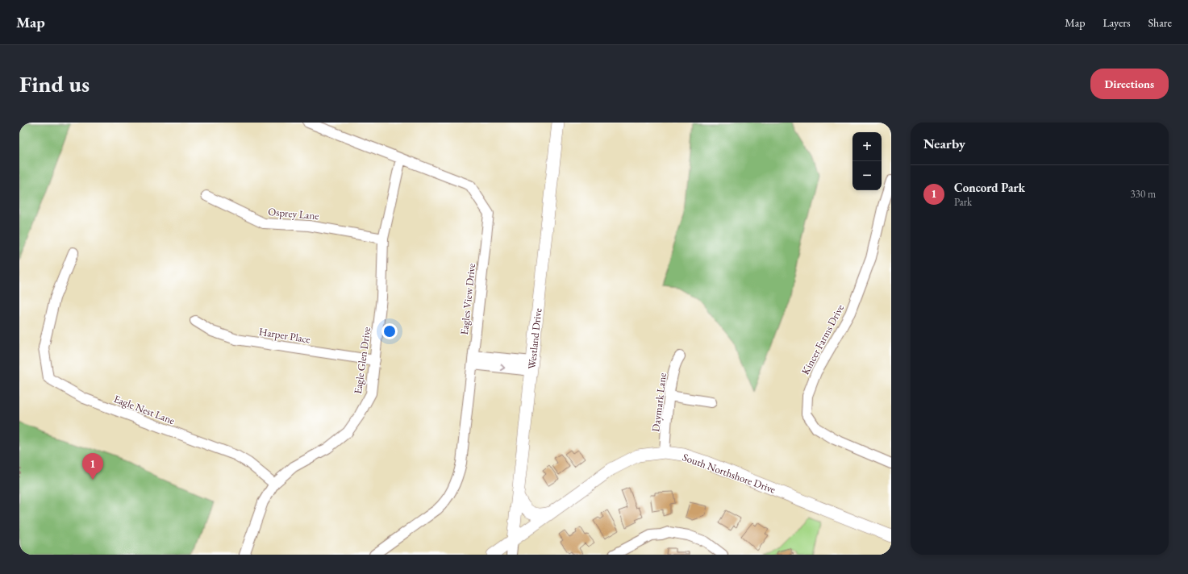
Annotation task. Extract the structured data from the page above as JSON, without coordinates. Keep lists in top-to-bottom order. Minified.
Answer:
{"streets":{"main road":["Westland Drive","South Northshore Drive"],"street":["Osprey Lane","Eagles View Drive","Harper Place","Kincer Farms Drive","Eagle Glen Drive","Daymark Lane","Eagle Nest Lane"]},"crossings":[["Osprey Lane","Eagle Glen Drive"],["Eagles View Drive","Eagle Glen Drive"],["Harper Place","Eagle Glen Drive"],["Westland Drive","South Northshore Drive"],["Eagle Glen Drive","Eagle Nest Lane"],["Daymark Lane","South Northshore Drive"]],"page":{"header":"Map","nav":["Map","Layers","Share"],"buttons":"Directions","title":"Find us","heading":"Nearby","map_buttons":["+","−"],"list":[{"mark":"1","name":"Concord Park","note":"Park","value":"330 m"}],"pins":"1"}}
